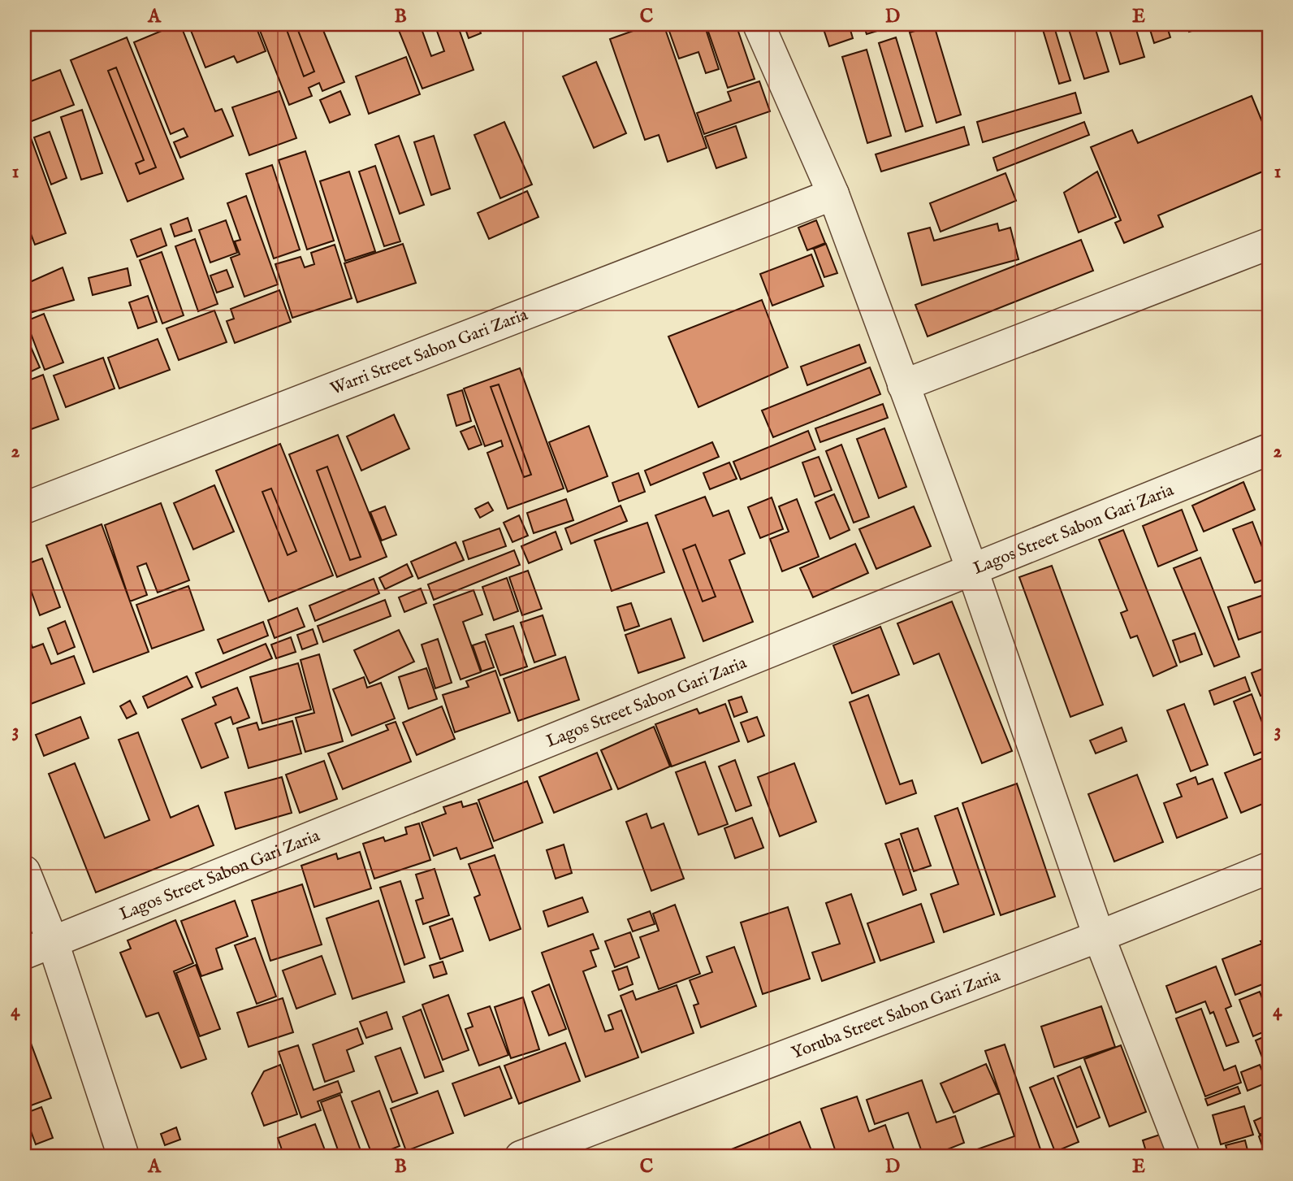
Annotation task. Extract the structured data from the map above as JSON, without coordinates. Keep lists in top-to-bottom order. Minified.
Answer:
{"streets":{"street":["Warri Street Sabon Gari Zaria","Lagos Street Sabon Gari Zaria","Yoruba Street Sabon Gari Zaria"]},"grid":{"columns":["A","B","C","D","E"],"rows":["1","2","3","4"]}}
